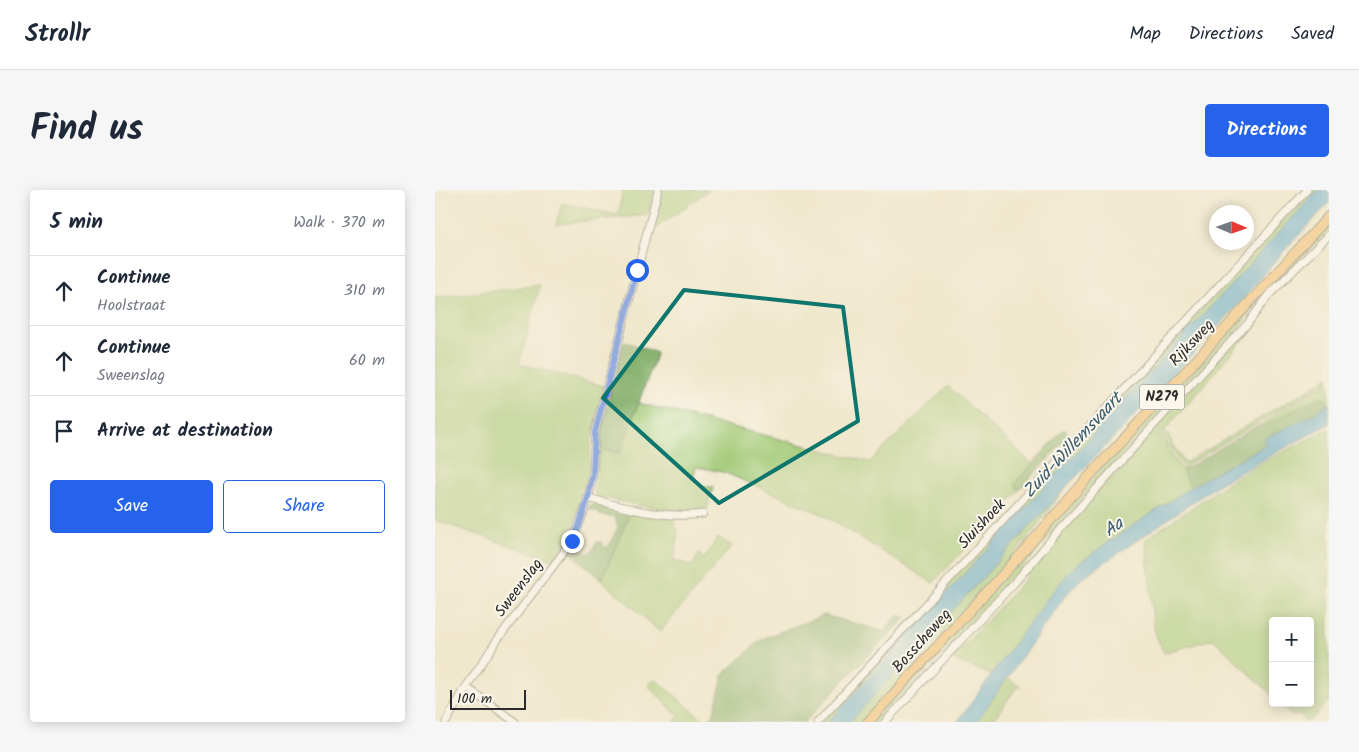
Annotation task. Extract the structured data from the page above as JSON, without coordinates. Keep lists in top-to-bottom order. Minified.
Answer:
{"streets":{"main road":["Rijksweg","N279","Bosscheweg"],"street":["Sluishoek","Sweenslag"]},"crossings":[["Rijksweg","Bosscheweg"]],"water":["Zuid-Willemsvaart","Aa"],"scale_bar":"100 m","north":"right","page":{"header":"Strollr","nav":["Map","Directions","Saved"],"title":"Find us","buttons":["Directions",["Save","Share"]],"heading":["5 min","Walk · 370 m"],"list":[["Continue","Hoolstraat","310 m"],["Continue","Sweenslag","60 m"],"Arrive at destination"],"map_buttons":["+","−"],"scale":"100 m"}}
